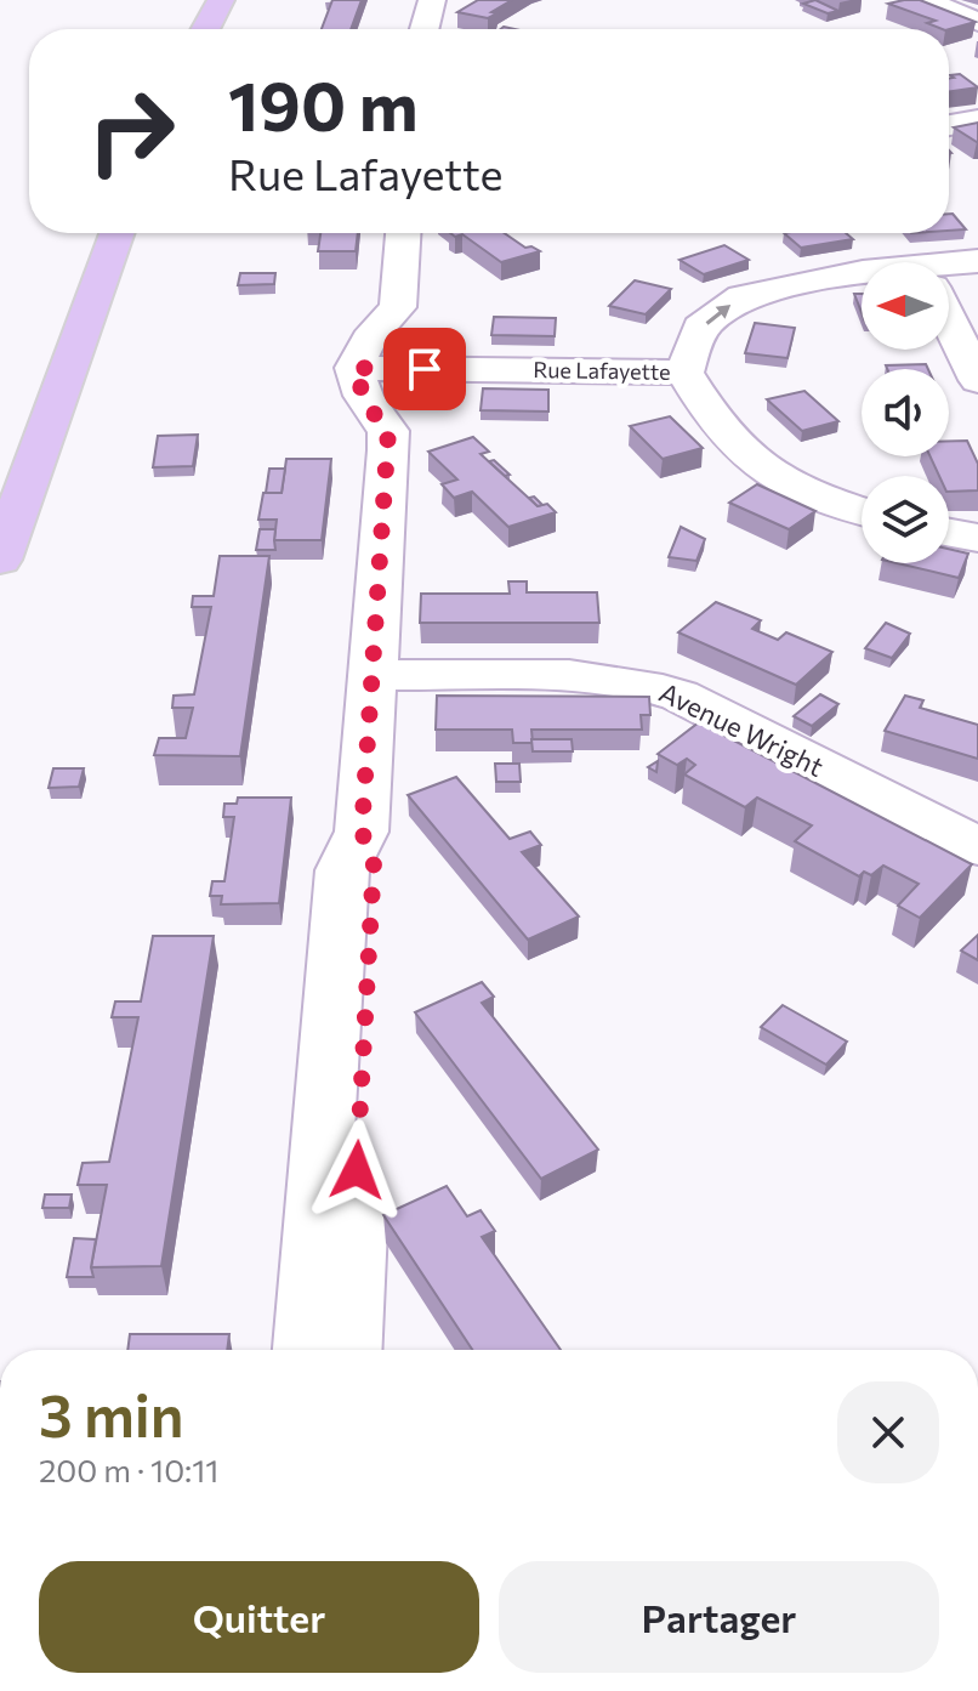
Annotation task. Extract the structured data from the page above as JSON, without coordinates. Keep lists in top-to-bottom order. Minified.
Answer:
{"streets":{"street":["Rue Lafayette","Avenue Wright"]},"north":"left","page":{"turn":["190 m","Rue Lafayette"],"heading":["3 min","200 m · 10:11"],"buttons":["Quitter","Partager"]}}
